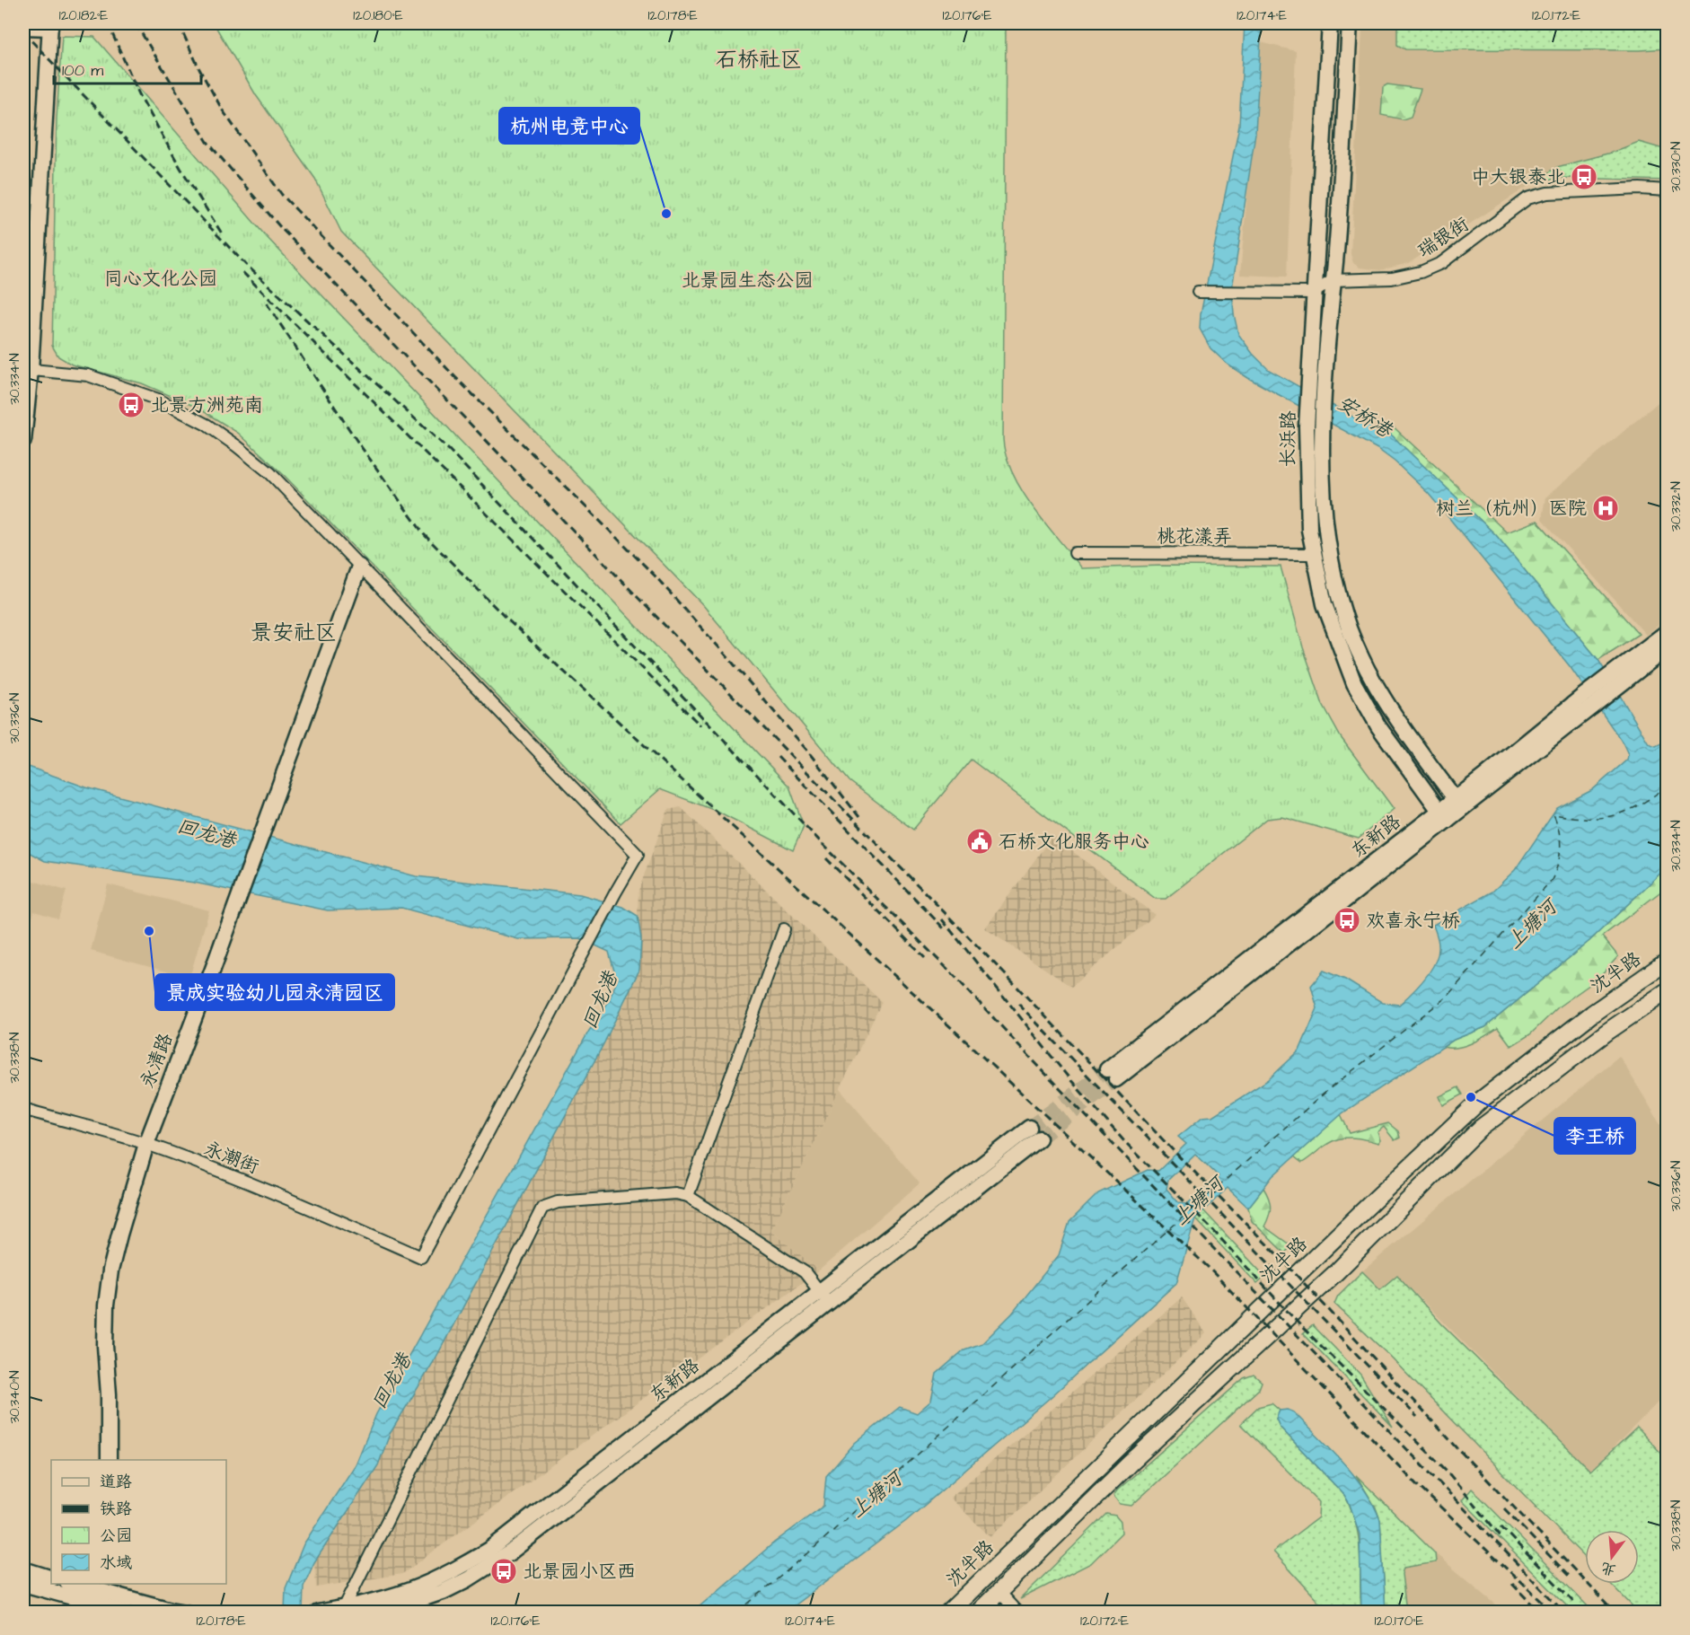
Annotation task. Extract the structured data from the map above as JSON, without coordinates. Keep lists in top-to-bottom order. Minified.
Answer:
{"streets":{"main road":["长浜路","东新路","沈半路","永清路"],"street":["瑞银街","桃花漾弄","永潮街"]},"crossings":[["瑞银街","长浜路"],["长浜路","桃花漾弄"],["长浜路","东新路"],["永清路","永潮街"]],"districts":["石桥社区","景安社区"],"water":["安桥港","回龙港","上塘河"],"parks":["同心文化公园","北景园生态公园"],"places":{"bus stop":["中大银泰北","北景方洲苑南","欢喜永宁桥","北景园小区西"],"other":["杭州电竞中心","景成实验幼儿园永清园区","李王桥"],"hospital":["树兰（杭州）医院"],"public building":["石桥文化服务中心"]},"legend":["道路","铁路","公园","水域"],"scale_bar":"100 m","north":"bottom","coordinates":["120.182°E","120.180°E","120.178°E","120.176°E","120.174°E","120.172°E","30.330°N","30.334°N","30.332°N","30.336°N","30.338°N","30.340°N","120.170°E"]}
